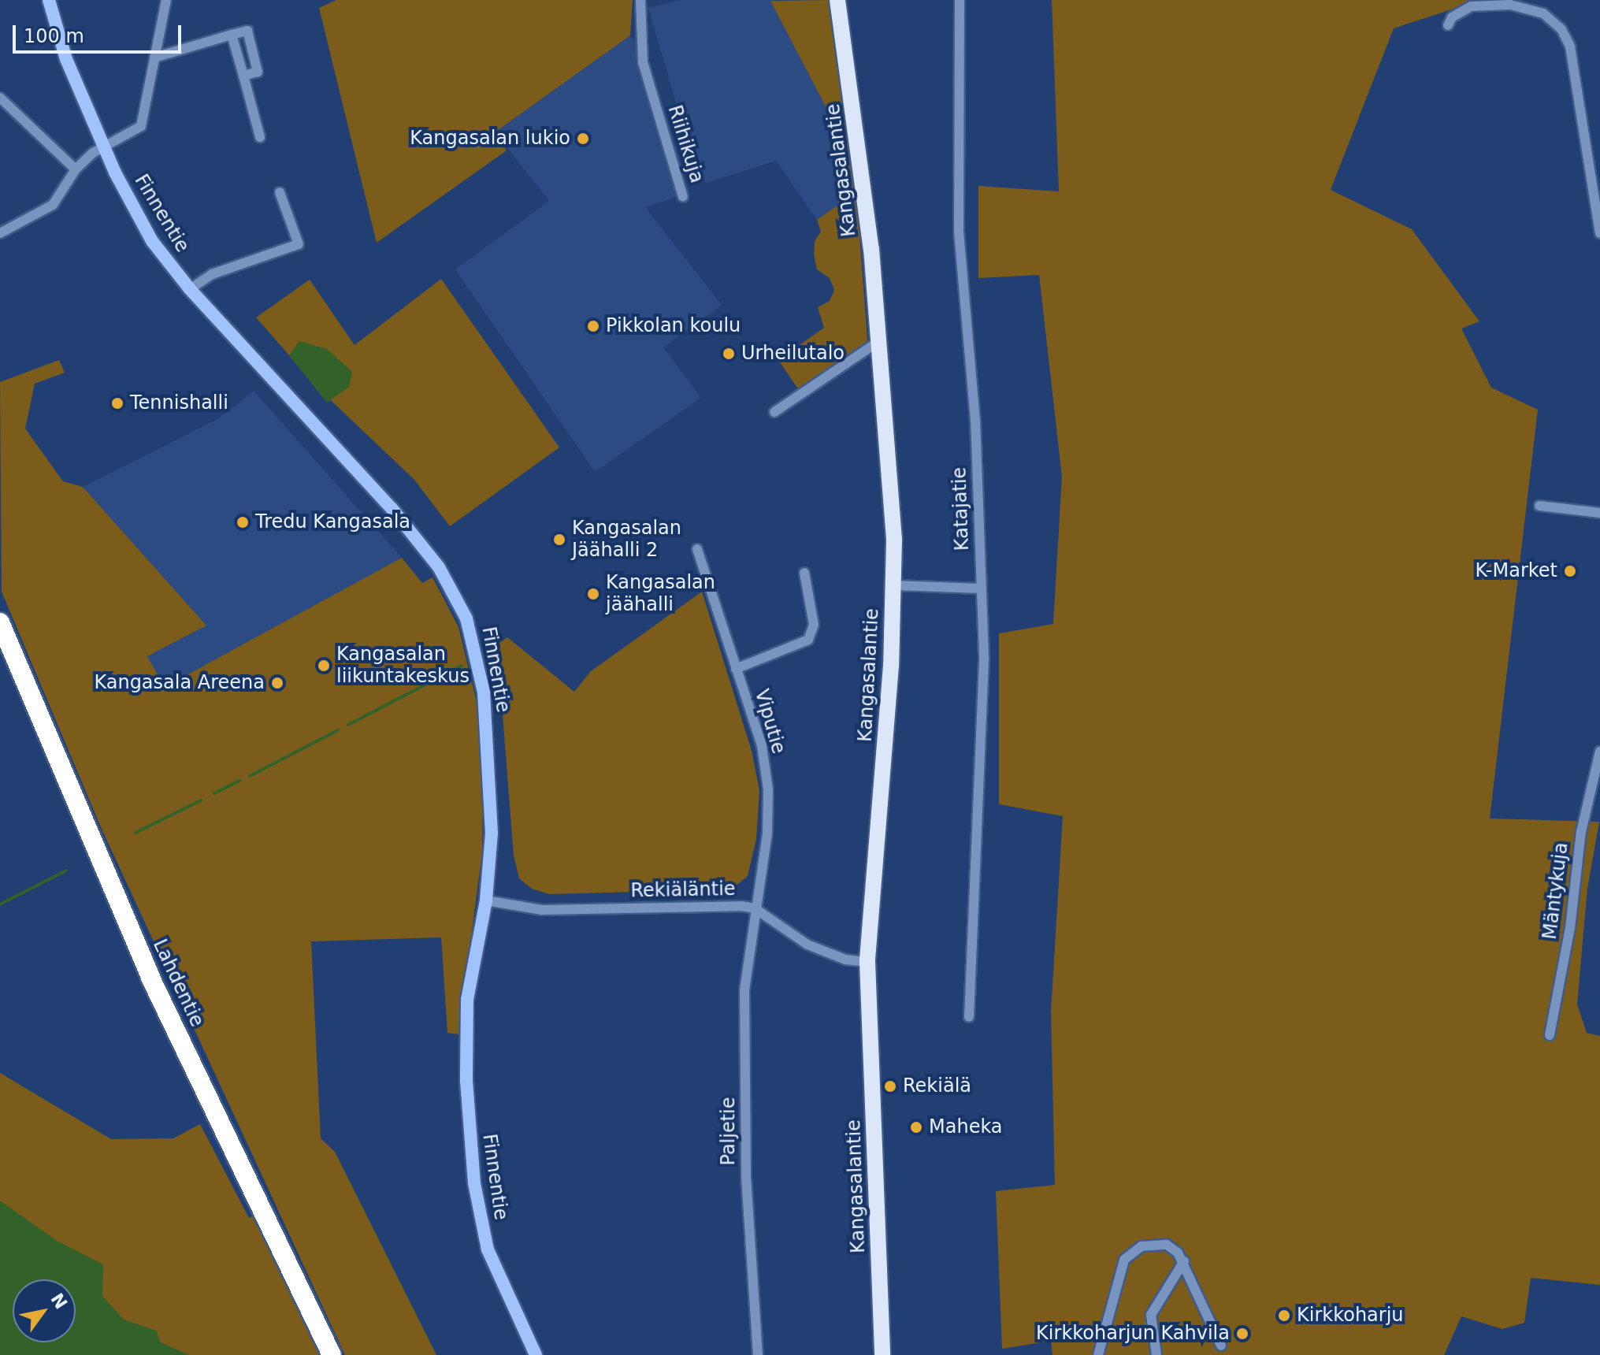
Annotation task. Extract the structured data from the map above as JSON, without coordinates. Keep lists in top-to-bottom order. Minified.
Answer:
{"streets":{"highway":["Lahdentie"],"main road":["Kangasalantie"],"street":["Riihikuja","Finnentie","Katajatie","Viputie","Rekiäläntie","Mäntykuja","Paljetie"]},"crossings":[["Kangasalantie","Rekiäläntie"],["Finnentie","Rekiäläntie"],["Viputie","Rekiäläntie"],["Viputie","Paljetie"],["Rekiäläntie","Paljetie"]],"places":["Kangasalan lukio","Pikkolan koulu","Urheilutalo","Tennishalli","Tredu Kangasala","Kangasalan Jäähalli 2","K-Market","Kangasalan jäähalli","Kangasalan liikuntakeskus","Kangasala Areena","Rekiälä","Maheka","Kirkkoharju","Kirkkoharjun Kahvila"],"scale_bar":"100 m","north":"top right"}
